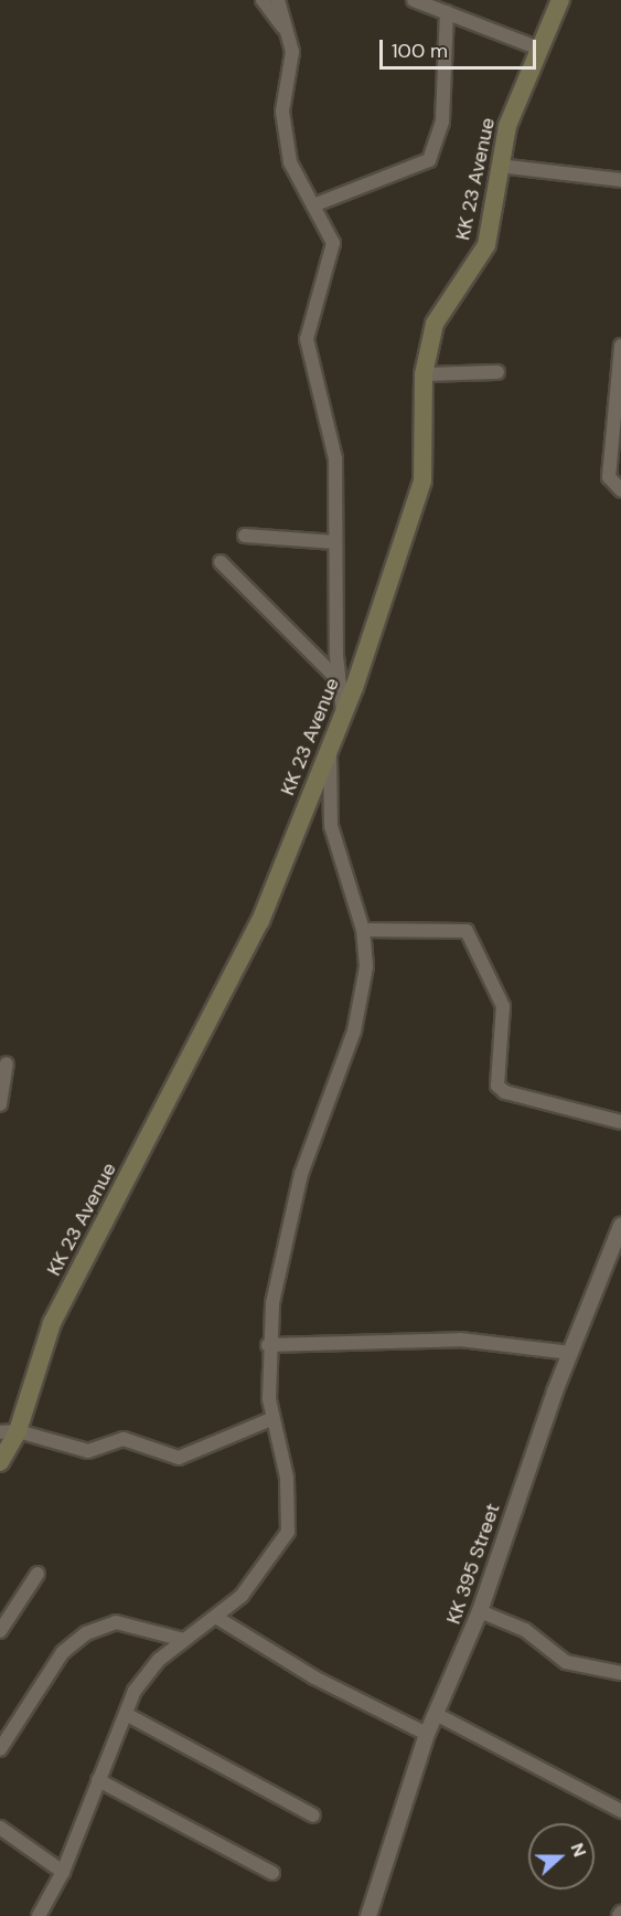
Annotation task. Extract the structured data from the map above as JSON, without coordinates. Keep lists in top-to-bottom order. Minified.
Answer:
{"streets":{"main road":["KK 23 Avenue"],"street":["KK 395 Street"]},"scale_bar":"100 m","north":"right"}
